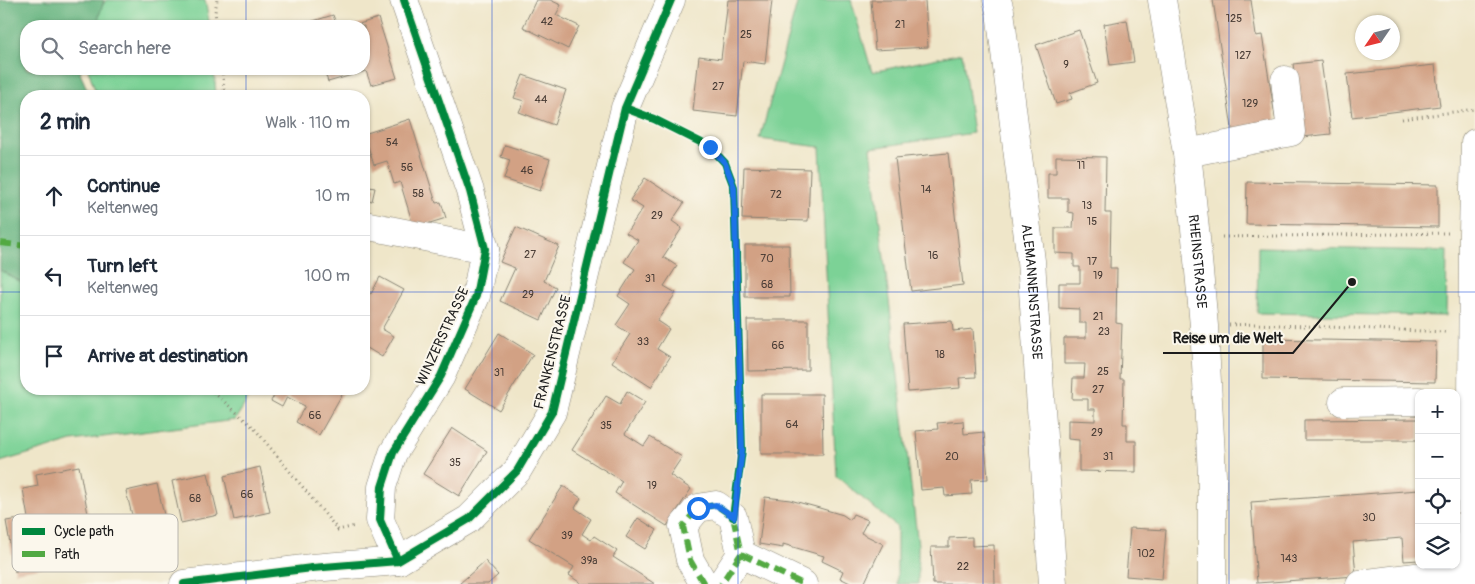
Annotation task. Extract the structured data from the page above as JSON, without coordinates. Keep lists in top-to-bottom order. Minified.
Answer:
{"streets":{"street":["RHEINSTRASSE","ALEMANNENSTRASSE","WINZERSTRASSE","FRANKENSTRASSE"]},"crossings":[["WINZERSTRASSE","FRANKENSTRASSE"]],"places":["Reise um die Welt"],"house_numbers":["125","42","21","25","127","9","27","44","129","54","11","56","46","14","58","72","13","29","15","27","16","70","17","19","31","68","29","21","23","33","66","18","25","31","27","66","64","35","29","20","31","35","19","66","68","30","39","102","143","39a","22"],"legend":["Cycle path","Path"],"north":"bottom left","page":{"search":"Search here","heading":["2 min","Walk · 110 m"],"list":[["Continue","Keltenweg","10 m"],["Turn left","Keltenweg","100 m"],"Arrive at destination"],"map_buttons":["+","−"]}}
